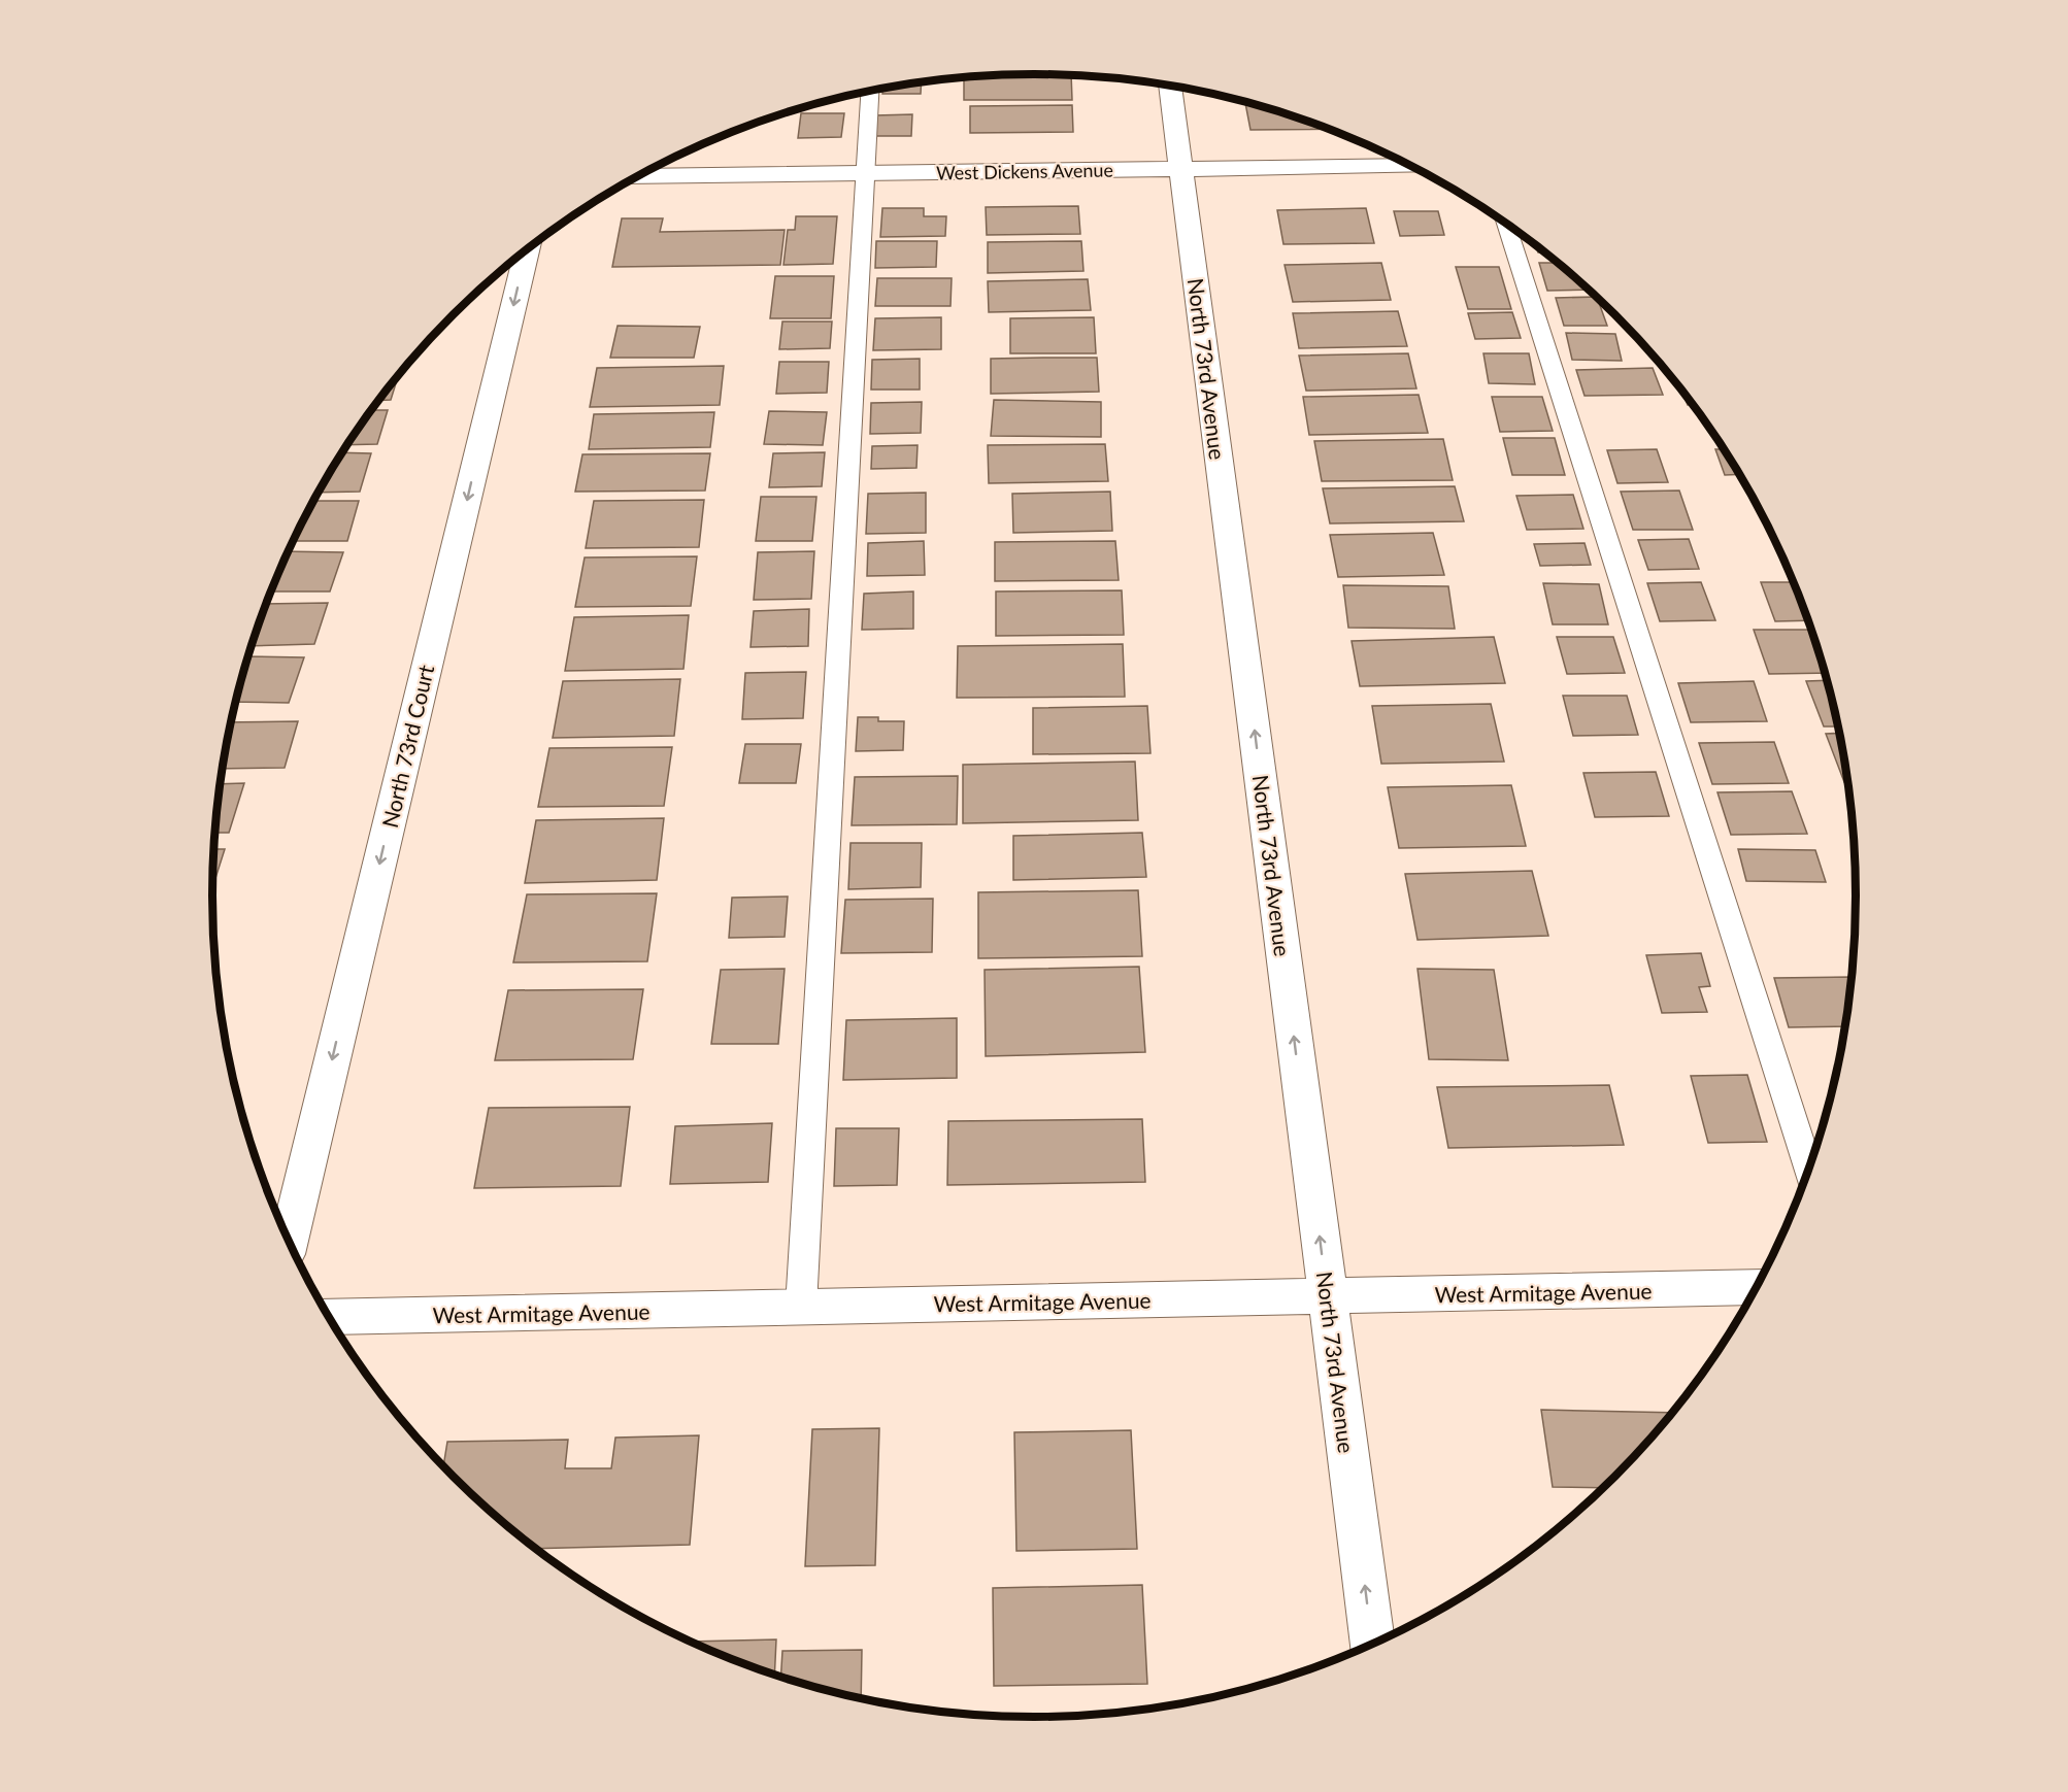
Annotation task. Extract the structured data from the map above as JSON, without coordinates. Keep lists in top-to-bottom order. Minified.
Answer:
{"streets":{"street":["West Dickens Avenue","North 73rd Avenue","North 73rd Court","West Armitage Avenue"]},"crossings":[["West Dickens Avenue","North 73rd Avenue"],["North 73rd Avenue","West Armitage Avenue"]],"one_way":["North 73rd Avenue","North 73rd Court"]}
